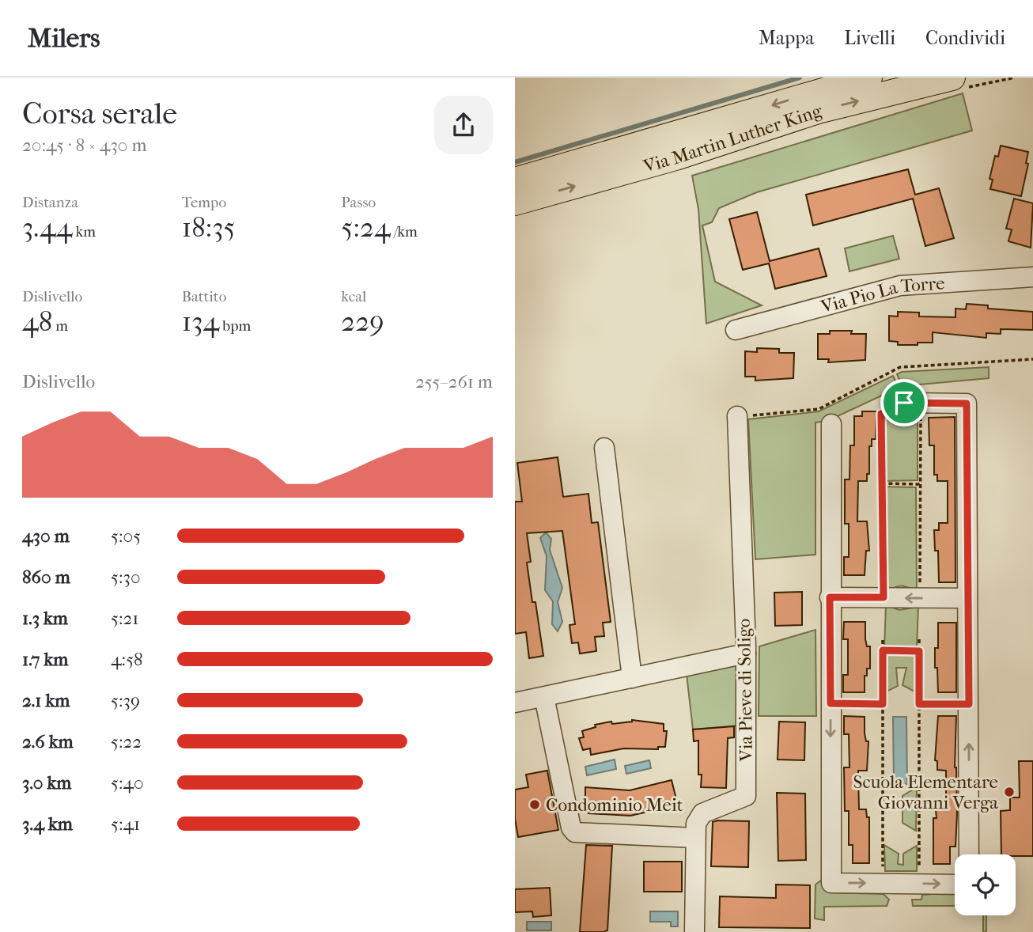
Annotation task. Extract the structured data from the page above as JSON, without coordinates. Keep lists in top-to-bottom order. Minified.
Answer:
{"streets":{"main road":["Via Martin Luther King"],"street":["Via Pio La Torre","Via Pieve di Soligo"]},"places":["Scuola Elementare Giovanni Verga","Condominio Meit"],"page":{"header":"Milers","nav":["Mappa","Livelli","Condividi"],"heading":["Corsa serale","20:45 · 8 × 430 m"],"stats":[["Distanza","3.44 km"],["Tempo","18:35"],["Passo","5:24 /km"],["Dislivello","48 m"],["Battito","134 bpm"],["kcal","229"]],"chart":["Dislivello","255–261 m"],"list":[{"name":"430 m","note":"5:05"},{"name":"860 m","note":"5:30"},{"name":"1.3 km","note":"5:21"},{"name":"1.7 km","note":"4:58"},{"name":"2.1 km","note":"5:39"},{"name":"2.6 km","note":"5:22"},{"name":"3.0 km","note":"5:40"},{"name":"3.4 km","note":"5:41"}]}}
